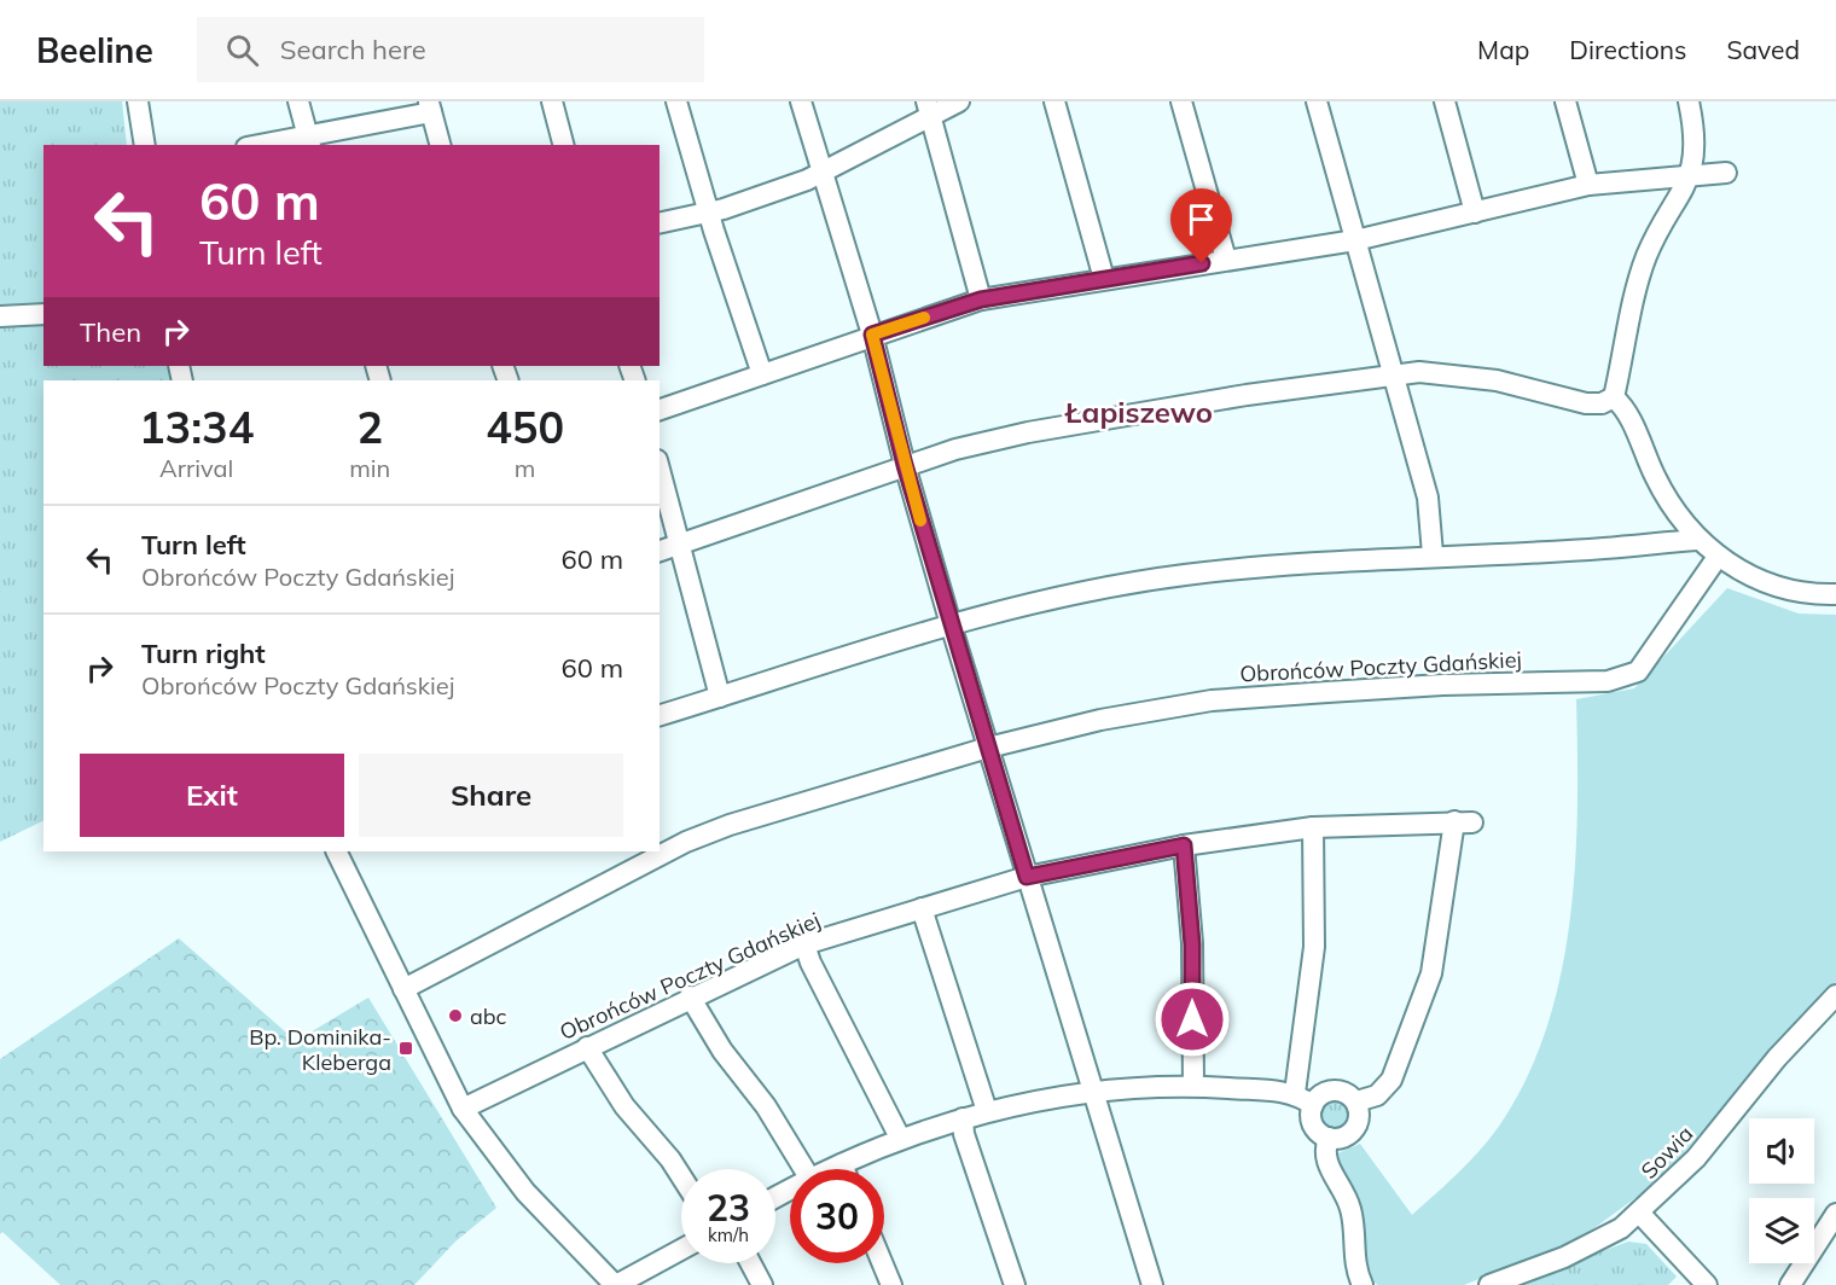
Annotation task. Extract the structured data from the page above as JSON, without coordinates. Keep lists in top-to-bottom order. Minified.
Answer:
{"streets":{"street":["Obrońców Poczty Gdańskiej","Sowia"]},"districts":["Łapiszewo"],"places":{"other":["abc"],"transit":["Bp. Dominika- Kleberga"]},"page":{"header":"Beeline","search":"Search here","nav":["Map","Directions","Saved"],"turn":["60 m","Turn left"],"then":"Then","eta":["13:34","Arrival","2","min","450","m"],"list":[{"name":"Turn left","note":"Obrońców Poczty Gdańskiej","value":"60 m"},{"name":"Turn right","note":"Obrońców Poczty Gdańskiej","value":"60 m"}],"buttons":["Exit","Share"],"speed":"23 km/h","limit":"30"}}
